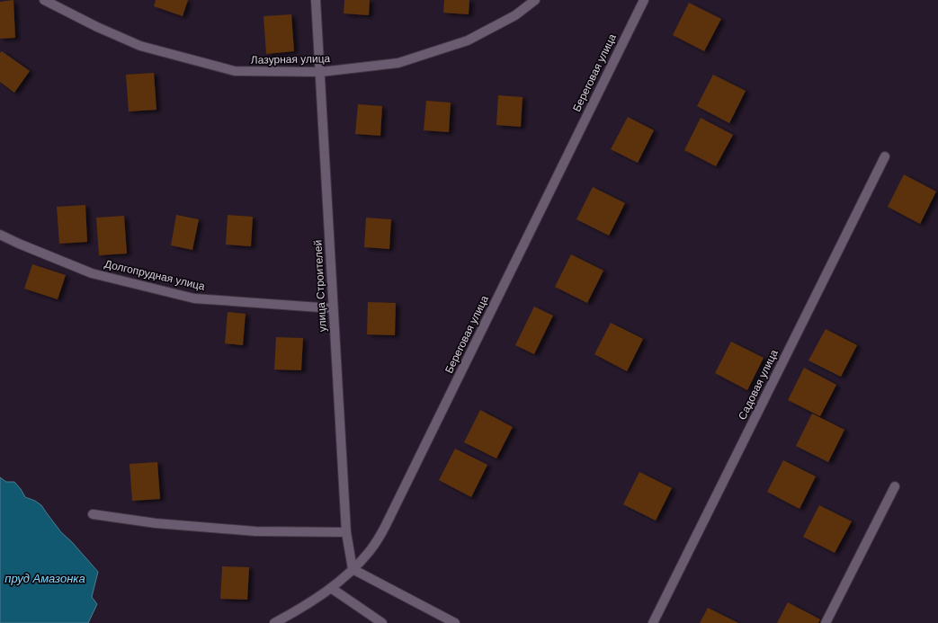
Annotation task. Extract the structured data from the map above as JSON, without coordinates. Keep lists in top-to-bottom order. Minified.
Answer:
{"streets":{"street":["Лазурная улица","Береговая улица","Долгопрудная улица","улица Строителей","Садовая улица"]},"crossings":[["Лазурная улица","улица Строителей"],["Береговая улица","улица Строителей"],["Долгопрудная улица","улица Строителей"]],"water":["пруд Амазонка"]}
